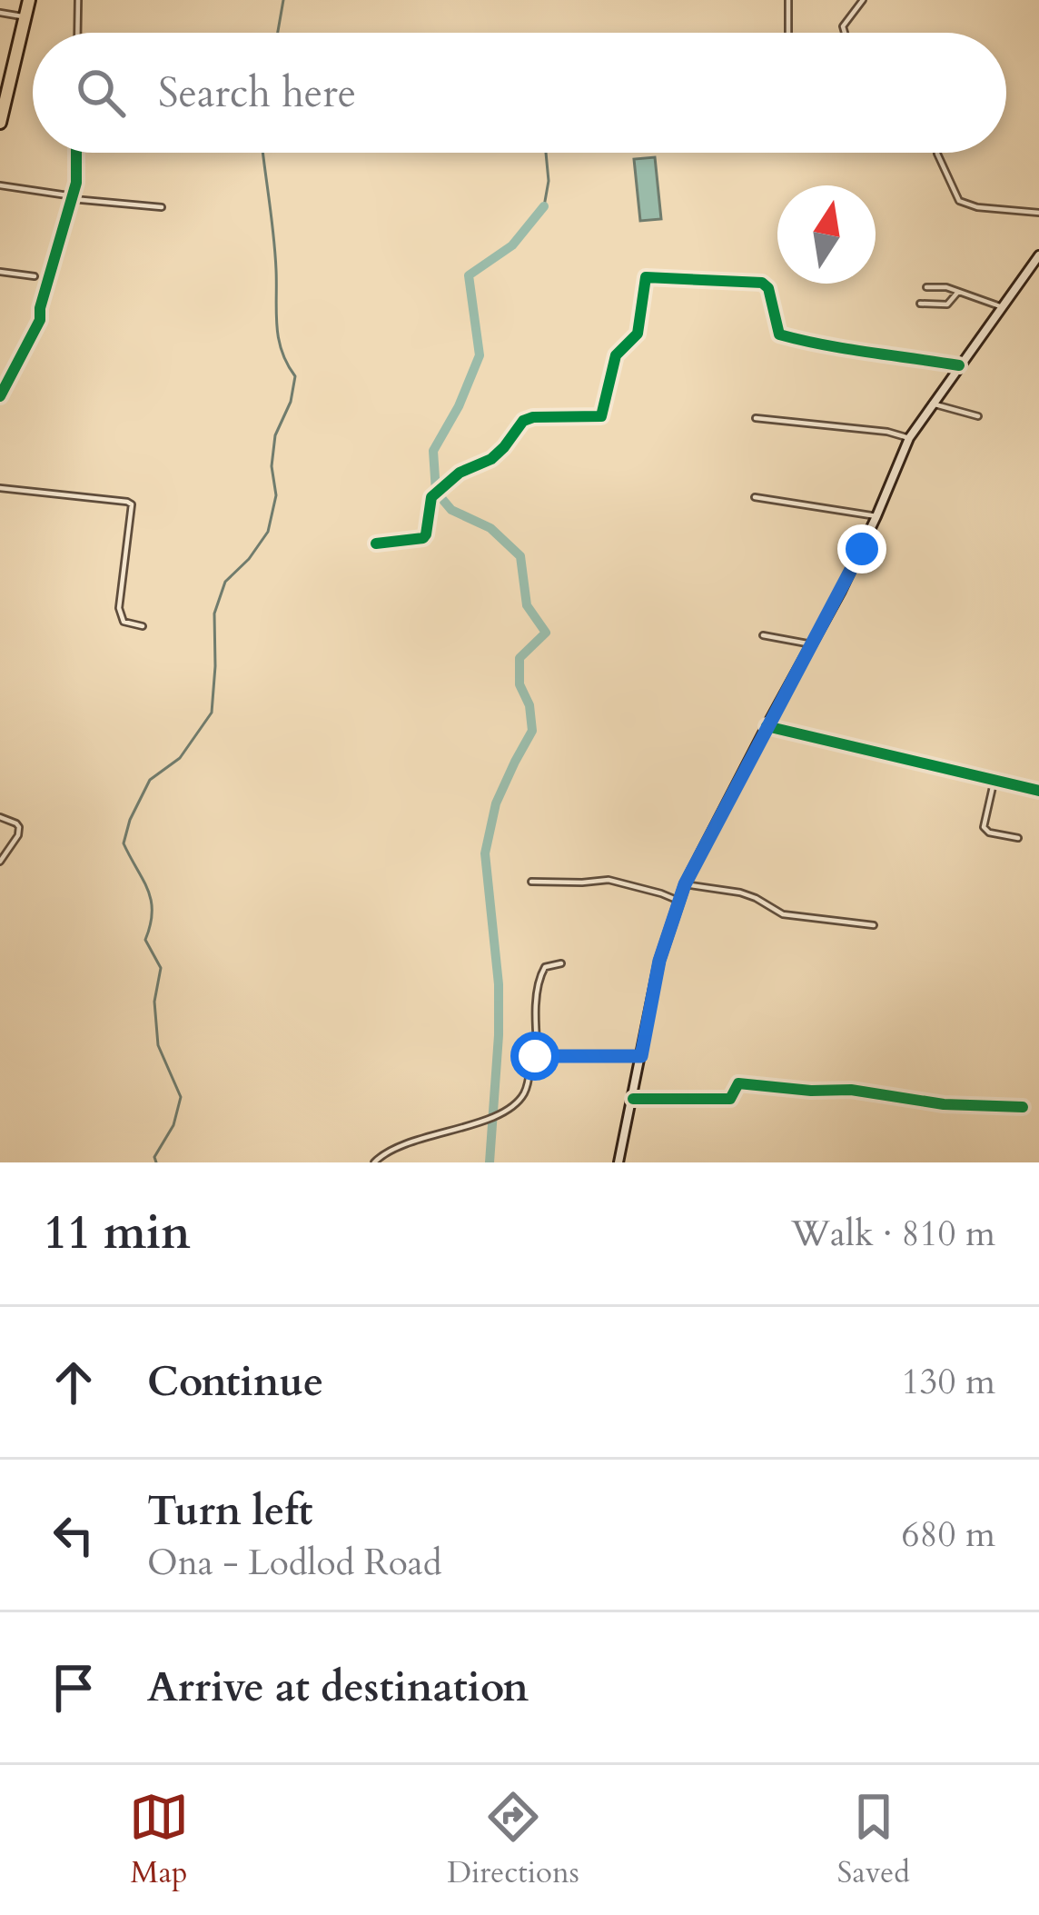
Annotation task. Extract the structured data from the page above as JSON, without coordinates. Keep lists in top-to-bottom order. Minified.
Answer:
{"north":"top","page":{"search":"Search here","heading":["11 min","Walk · 810 m"],"list":[["Continue","130 m"],["Turn left","Ona - Lodlod Road","680 m"],"Arrive at destination"],"nav":["Map","Directions","Saved"]}}
